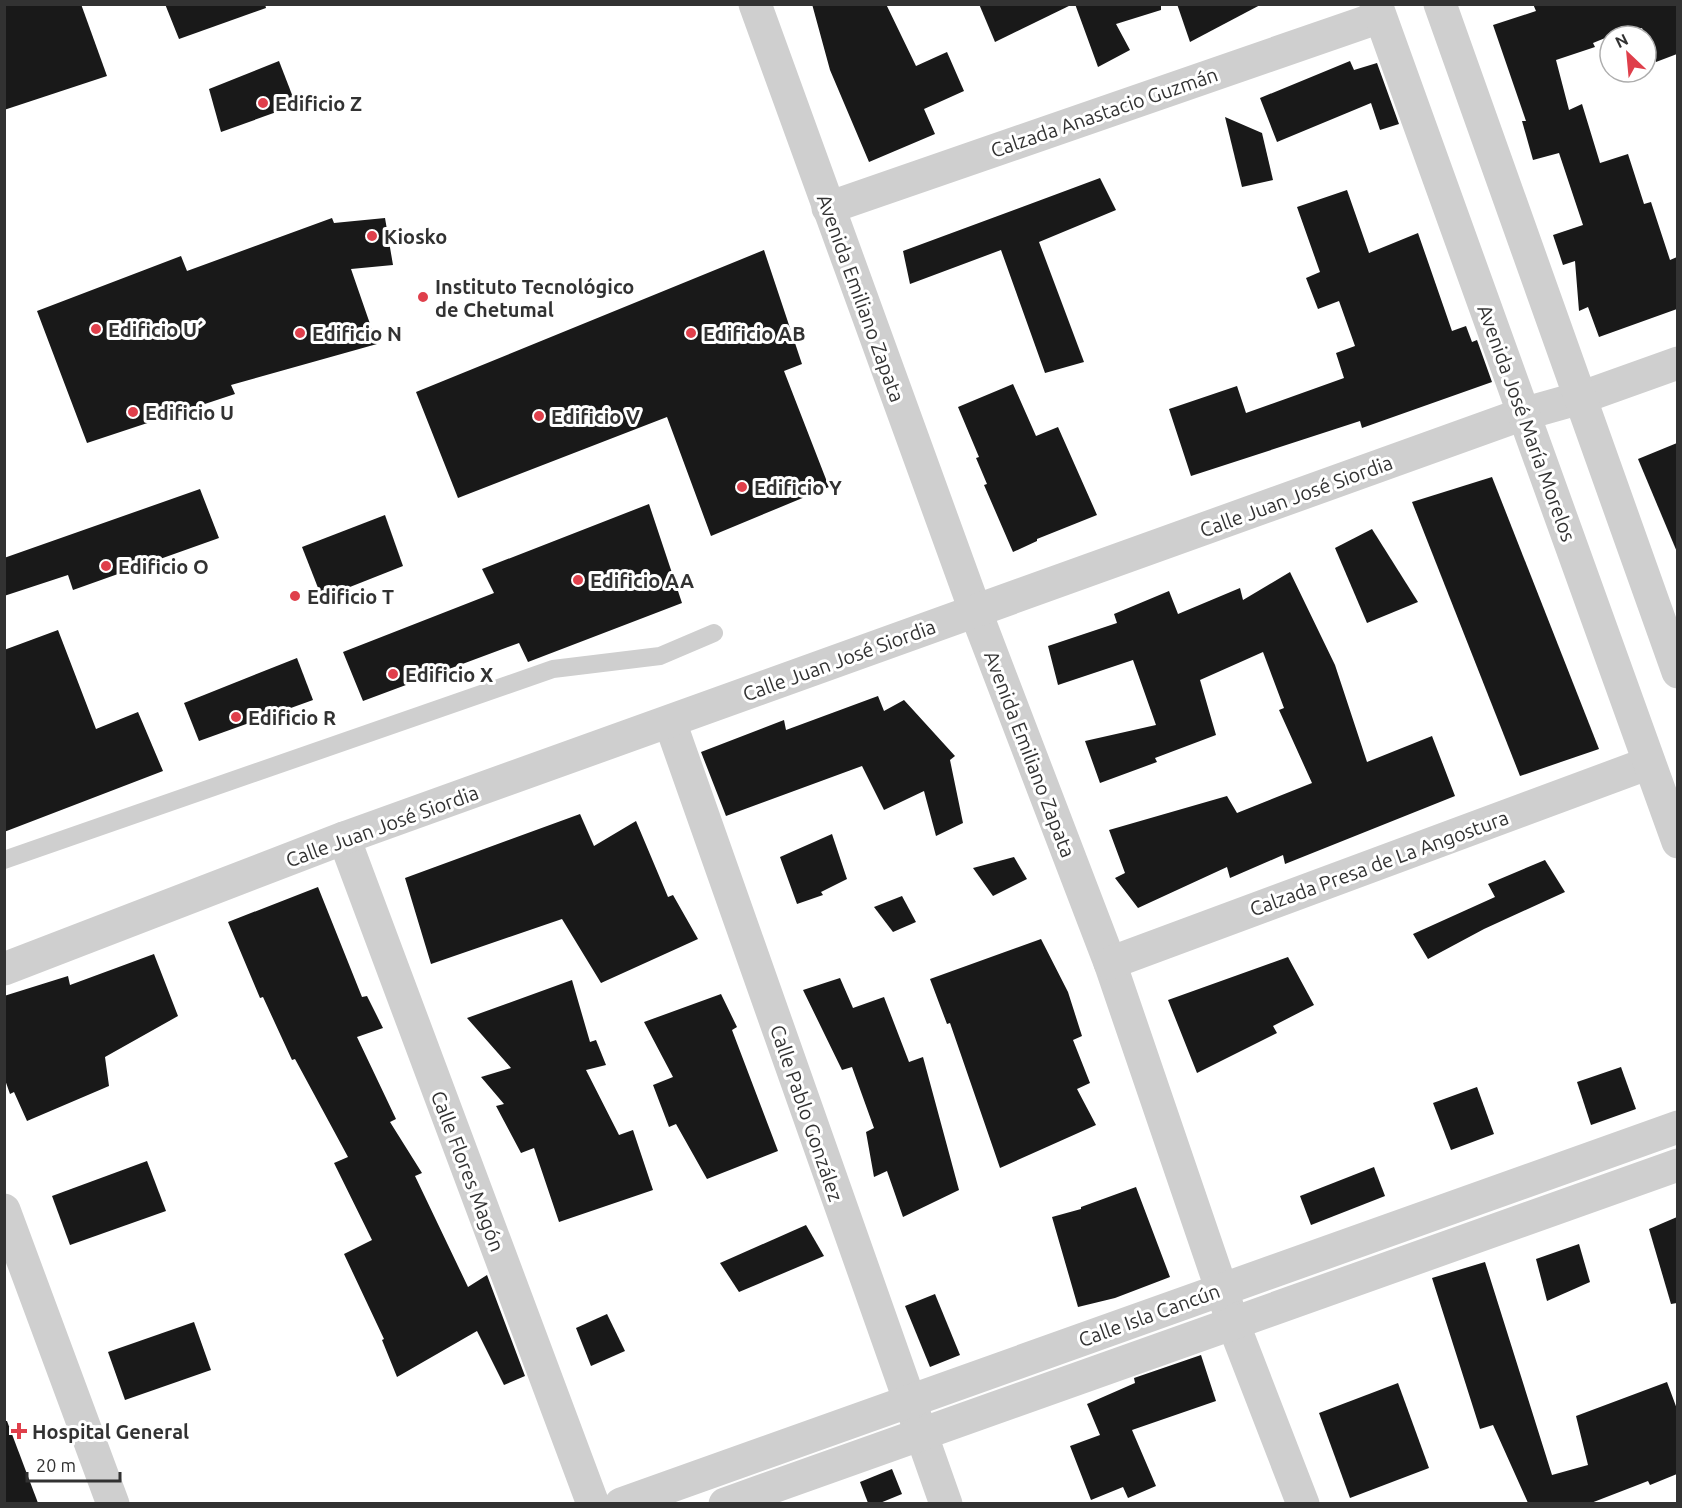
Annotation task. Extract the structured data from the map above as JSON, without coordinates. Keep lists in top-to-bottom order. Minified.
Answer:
{"streets":{"street":["Calzada Anastacio Guzmán","Avenida Emiliano Zapata","Avenida José María Morelos","Calle Juan José Siordia","Calzada Presa de La Angostura","Calle Pablo González","Calle Flores Magón","Calle Isla Cancún"]},"crossings":[["Calzada Anastacio Guzmán","Avenida Emiliano Zapata"],["Calzada Anastacio Guzmán","Avenida José María Morelos"],["Avenida Emiliano Zapata","Calle Juan José Siordia"],["Avenida Emiliano Zapata","Calzada Presa de La Angostura"],["Avenida Emiliano Zapata","Calle Isla Cancún"],["Avenida José María Morelos","Calle Juan José Siordia"],["Avenida José María Morelos","Calzada Presa de La Angostura"],["Calle Juan José Siordia","Calle Pablo González"],["Calle Juan José Siordia","Calle Flores Magón"],["Calle Pablo González","Calle Isla Cancún"]],"places":{"other":["Edificio Z","Kiosko","Instituto Tecnológico de Chetumal","Edificio U´","Edificio N","Edificio AB","Edificio U","Edificio V","Edificio Y","Edificio O","Edificio AA","Edificio T","Edificio X","Edificio R"],"health":["Hospital General"]},"scale_bar":"20 m","north":"top left"}
